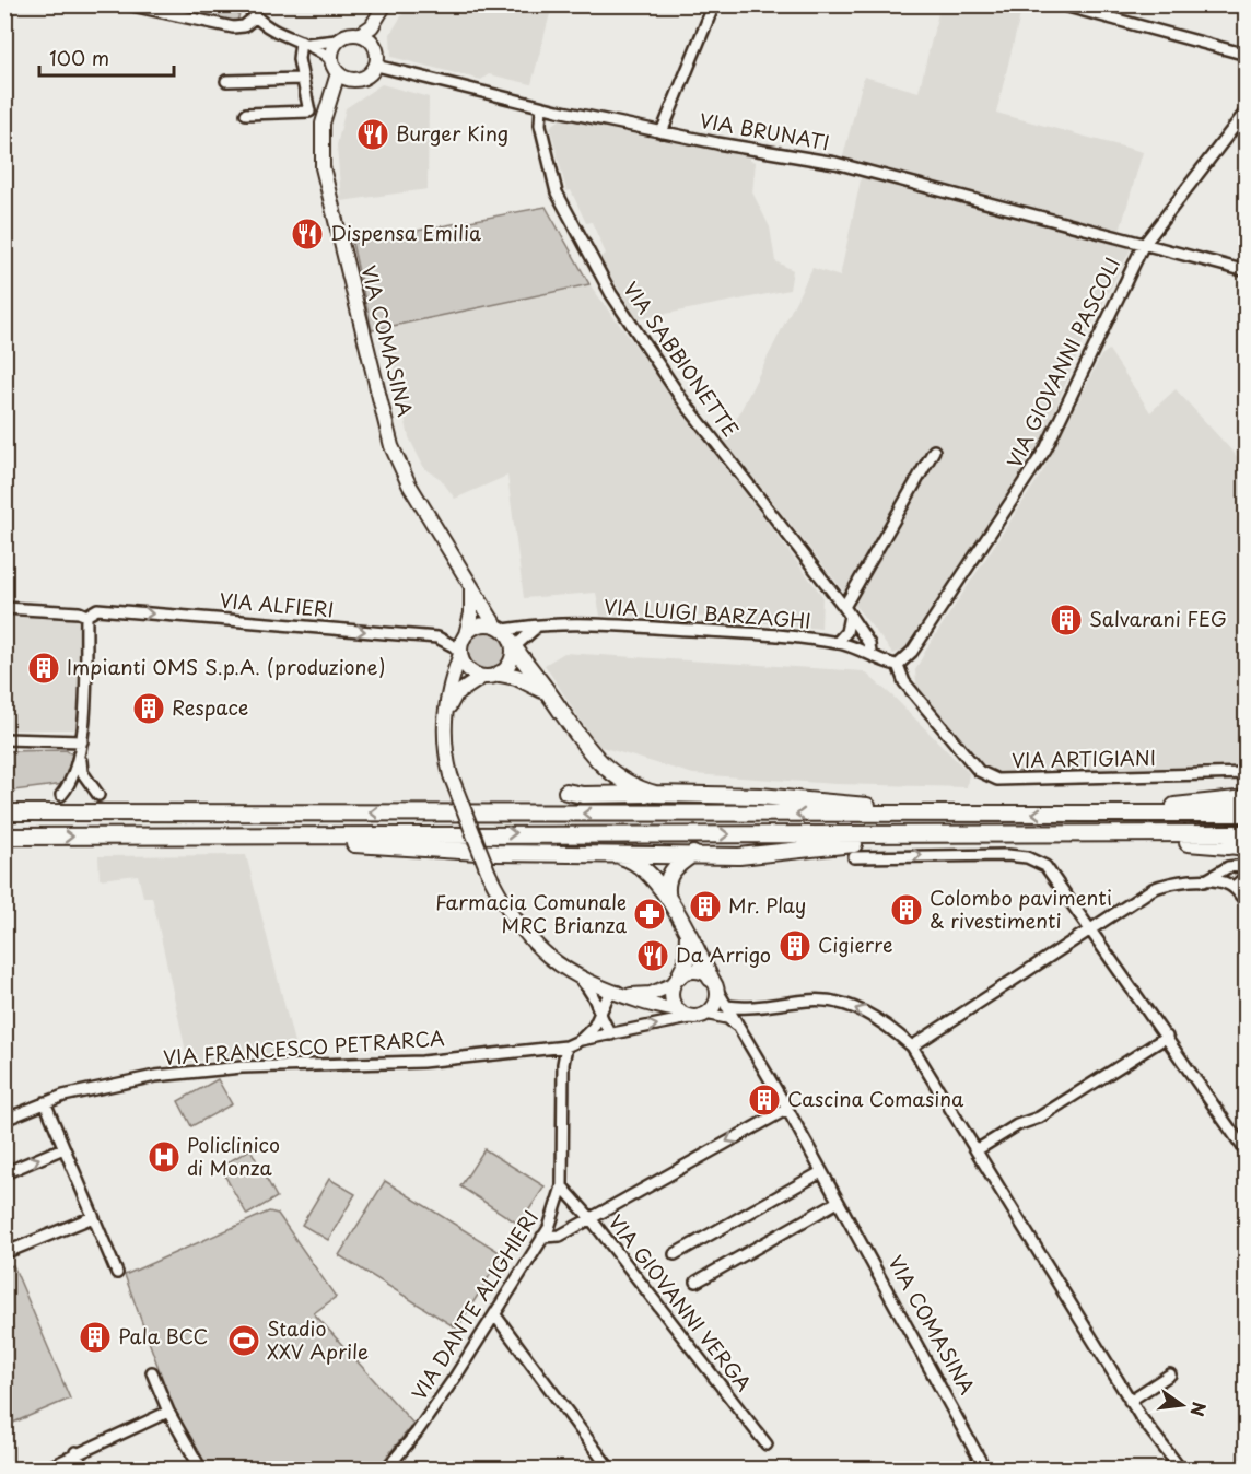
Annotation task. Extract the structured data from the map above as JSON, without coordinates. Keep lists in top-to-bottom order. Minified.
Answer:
{"streets":{"main road":["VIA COMASINA"],"street":["VIA BRUNATI","VIA SABBIONETTE","VIA GIOVANNI PASCOLI","VIA ALFIERI","VIA LUIGI BARZAGHI","VIA ARTIGIANI","VIA FRANCESCO PETRARCA","VIA GIOVANNI VERGA","VIA DANTE ALIGHIERI"]},"crossings":[["VIA BRUNATI","VIA COMASINA"],["VIA BRUNATI","VIA SABBIONETTE"],["VIA BRUNATI","VIA GIOVANNI PASCOLI"],["VIA COMASINA","VIA ALFIERI"],["VIA COMASINA","VIA LUIGI BARZAGHI"],["VIA SABBIONETTE","VIA LUIGI BARZAGHI"],["VIA GIOVANNI PASCOLI","VIA ARTIGIANI"],["VIA ALFIERI","VIA LUIGI BARZAGHI"],["VIA FRANCESCO PETRARCA","VIA DANTE ALIGHIERI"],["VIA GIOVANNI VERGA","VIA DANTE ALIGHIERI"]],"one_way":["VIA ALFIERI"],"places":{"restaurant":["Burger King","Dispensa Emilia","Da Arrigo"],"building":["Salvarani FEG","Impianti OMS S.p.A. (produzione)","Respace","Mr. Play","Colombo pavimenti & rivestimenti","Cigierre","Cascina Comasina","Pala BCC"],"pharmacy":["Farmacia Comunale MRC Brianza"],"hospital":["Policlinico di Monza"],"sports":["Stadio XXV Aprile"]},"scale_bar":"100 m","north":"right"}
